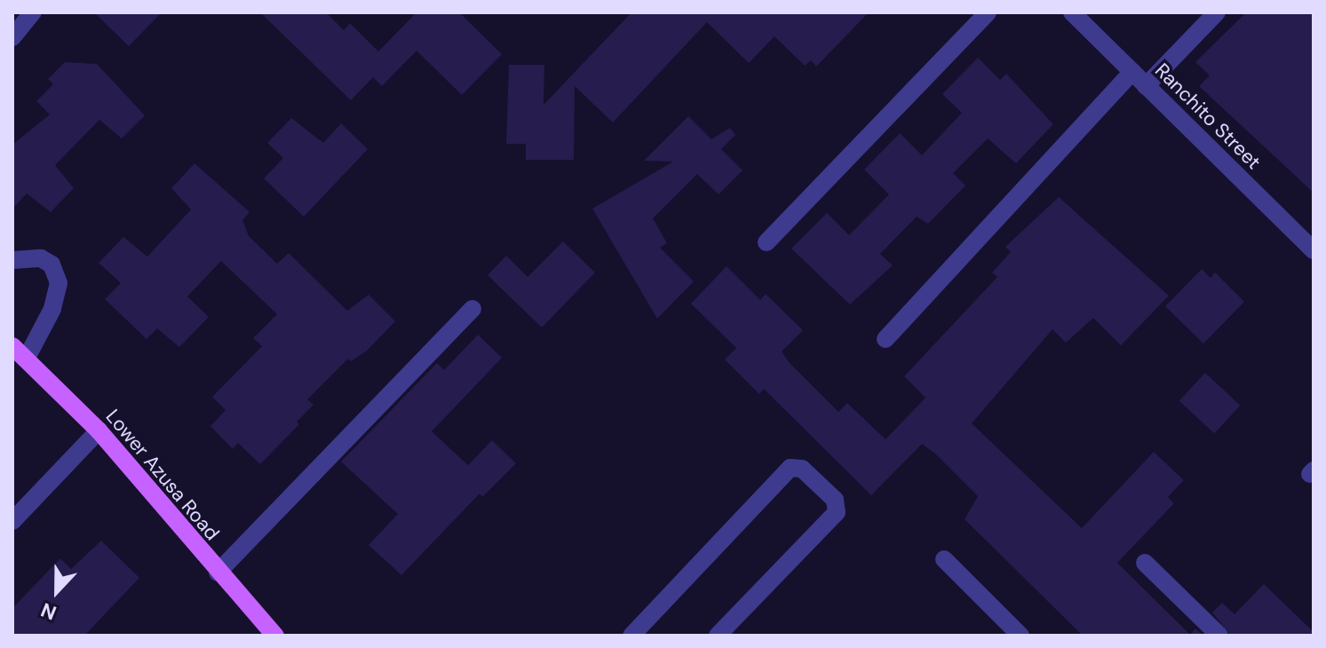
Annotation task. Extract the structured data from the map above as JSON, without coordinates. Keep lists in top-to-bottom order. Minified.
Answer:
{"streets":{"main road":["Lower Azusa Road"],"street":["Ranchito Street"]},"north":"bottom"}
